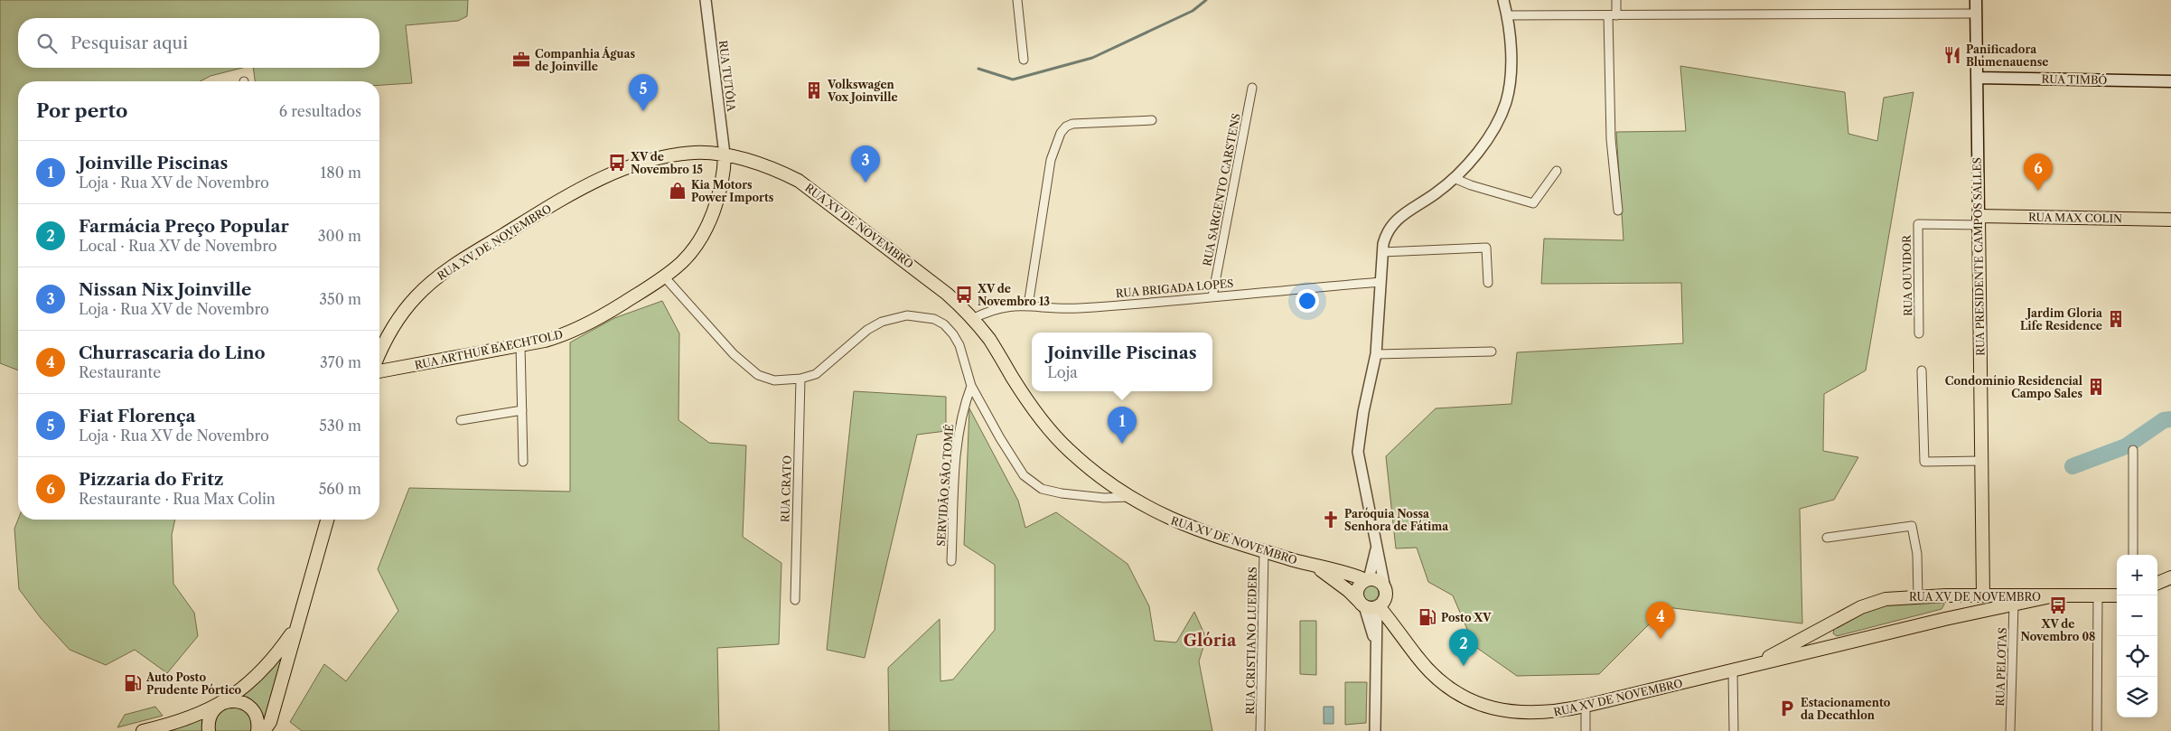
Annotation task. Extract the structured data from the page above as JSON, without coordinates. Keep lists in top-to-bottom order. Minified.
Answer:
{"streets":{"main road":["RUA TIMBÓ","RUA MAX COLIN","RUA XV DE NOVEMBRO","RUA PRESIDENTE CAMPOS SALLES","RUA ARTHUR BAECHTOLD"],"street":["RUA TUTÓIA","RUA SARGENTO CARSTENS","RUA OUVIDOR","RUA BRIGADA LOPES","SERVIDÃO SÃO TOMÉ","RUA CRATO","RUA CRISTIANO LUEDERS","RUA PELOTAS"]},"crossings":[["RUA TUTÓIA","RUA XV DE NOVEMBRO"],["RUA TUTÓIA","RUA ARTHUR BAECHTOLD"],["RUA TIMBÓ","RUA PRESIDENTE CAMPOS SALLES"],["RUA SARGENTO CARSTENS","RUA BRIGADA LOPES"],["RUA MAX COLIN","RUA PRESIDENTE CAMPOS SALLES"],["RUA MAX COLIN","RUA OUVIDOR"],["RUA XV DE NOVEMBRO","RUA PRESIDENTE CAMPOS SALLES"],["RUA XV DE NOVEMBRO","RUA BRIGADA LOPES"],["RUA XV DE NOVEMBRO","RUA ARTHUR BAECHTOLD"],["RUA XV DE NOVEMBRO","RUA CRISTIANO LUEDERS"],["RUA XV DE NOVEMBRO","RUA PELOTAS"],["RUA PRESIDENTE CAMPOS SALLES","RUA OUVIDOR"]],"districts":["Glória"],"places":{"restaurant":["Panificadora Blumenauense"],"office":["Companhia Águas de Joinville"],"building":["Volkswagen Vox Joinville","Jardim Gloria Life Residence","Condomínio Residencial Campo Sales"],"bus stop":["XV de Novembro 15","XV de Novembro 13","XV de Novembro 08"],"shop":["Kia Motors Power Imports"],"church":["Paróquia Nossa Senhora de Fátima"],"fuel station":["Posto XV","Auto Posto Prudente Pórtico"],"parking":["Estacionamento da Decathlon"]},"page":{"search":"Pesquisar aqui","pins":["5","3","6","1","4","2"],"heading":["Por perto","6 resultados"],"list":[{"mark":"1","name":"Joinville Piscinas","note":"Loja · Rua XV de Novembro","value":"180 m"},{"mark":"2","name":"Farmácia Preço Popular","note":"Local · Rua XV de Novembro","value":"300 m"},{"mark":"3","name":"Nissan Nix Joinville","note":"Loja · Rua XV de Novembro","value":"350 m"},{"mark":"4","name":"Churrascaria do Lino","note":"Restaurante","value":"370 m"},{"mark":"5","name":"Fiat Florença","note":"Loja · Rua XV de Novembro","value":"530 m"},{"mark":"6","name":"Pizzaria do Fritz","note":"Restaurante · Rua Max Colin","value":"560 m"}],"popup":["Joinville Piscinas","Loja"],"map_buttons":["+","−"]}}
